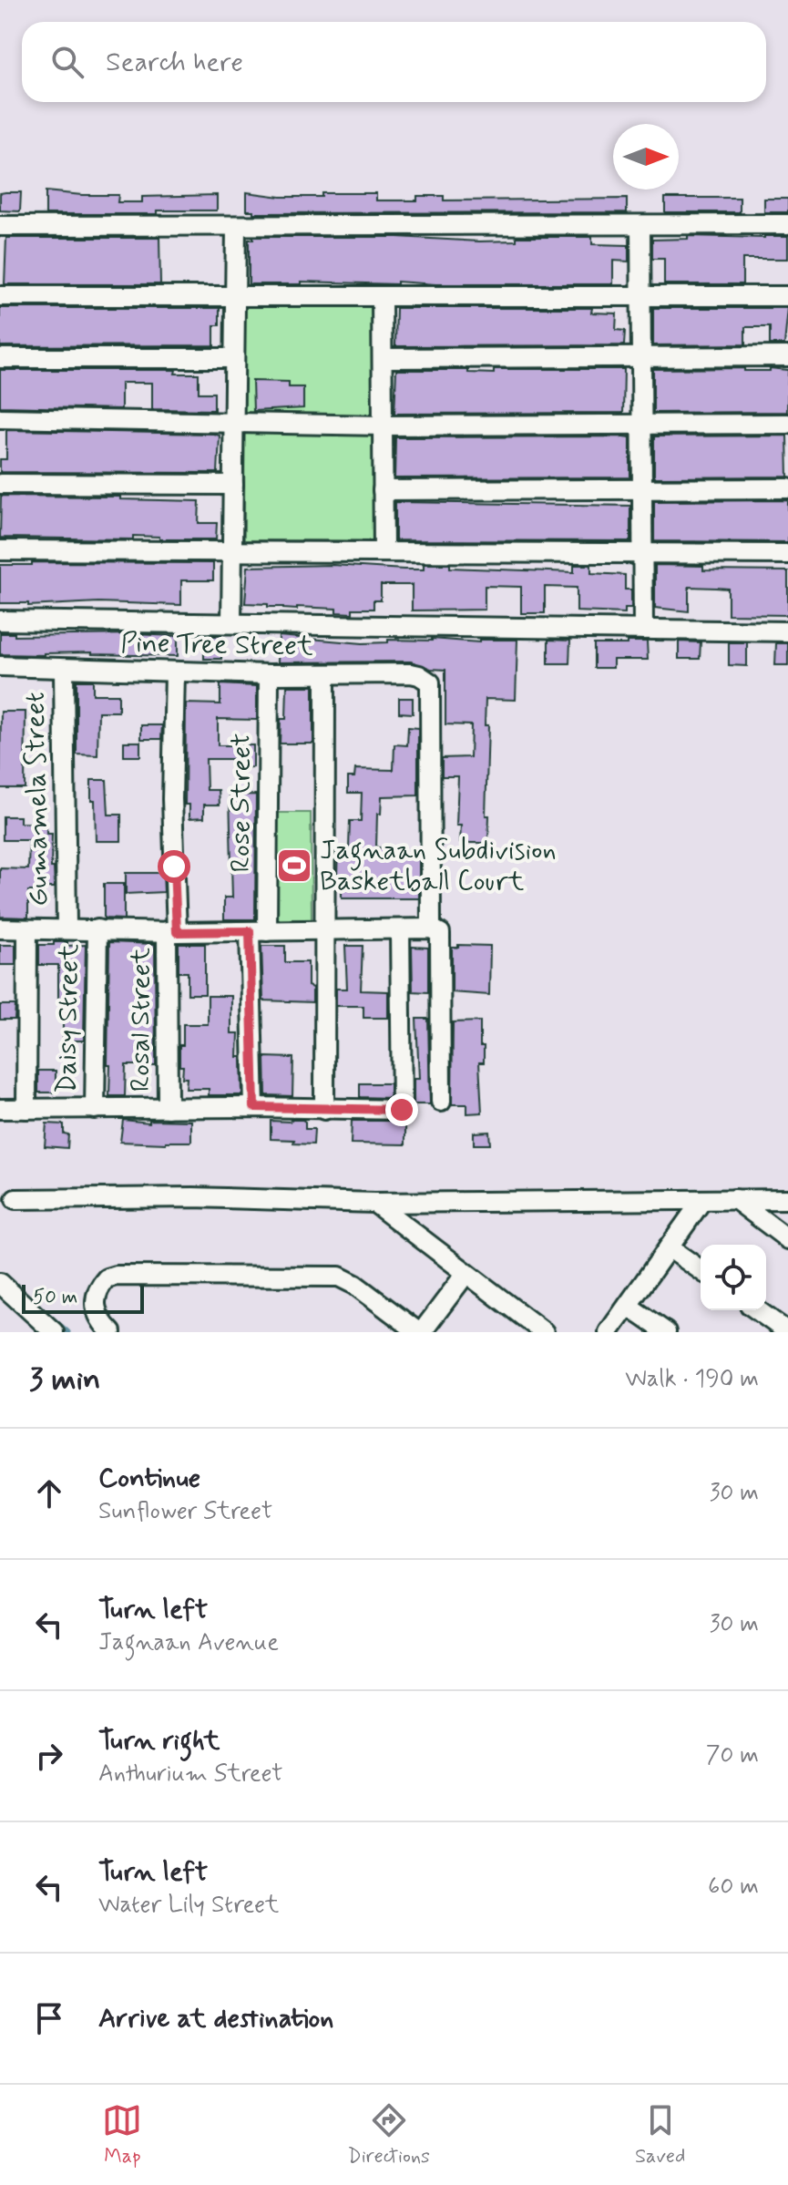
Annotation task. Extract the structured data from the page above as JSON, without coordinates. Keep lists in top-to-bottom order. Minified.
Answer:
{"streets":{"street":["Pine Tree Street","Gumamela Street","Rose Street","Daisy Street","Rosal Street"]},"crossings":[["Pine Tree Street","Gumamela Street"],["Pine Tree Street","Rose Street"],["Pine Tree Street","Rosal Street"]],"places":{"sports":["Jagnaan Subdivision Basketball Court"]},"scale_bar":"50 m","north":"right","page":{"search":"Search here","scale":"50 m","heading":["3 min","Walk · 190 m"],"list":[["Continue","Sunflower Street","30 m"],["Turn left","Jagnaan Avenue","30 m"],["Turn right","Anthurium Street","70 m"],["Turn left","Water Lily Street","60 m"],"Arrive at destination"],"nav":["Map","Directions","Saved"]}}
